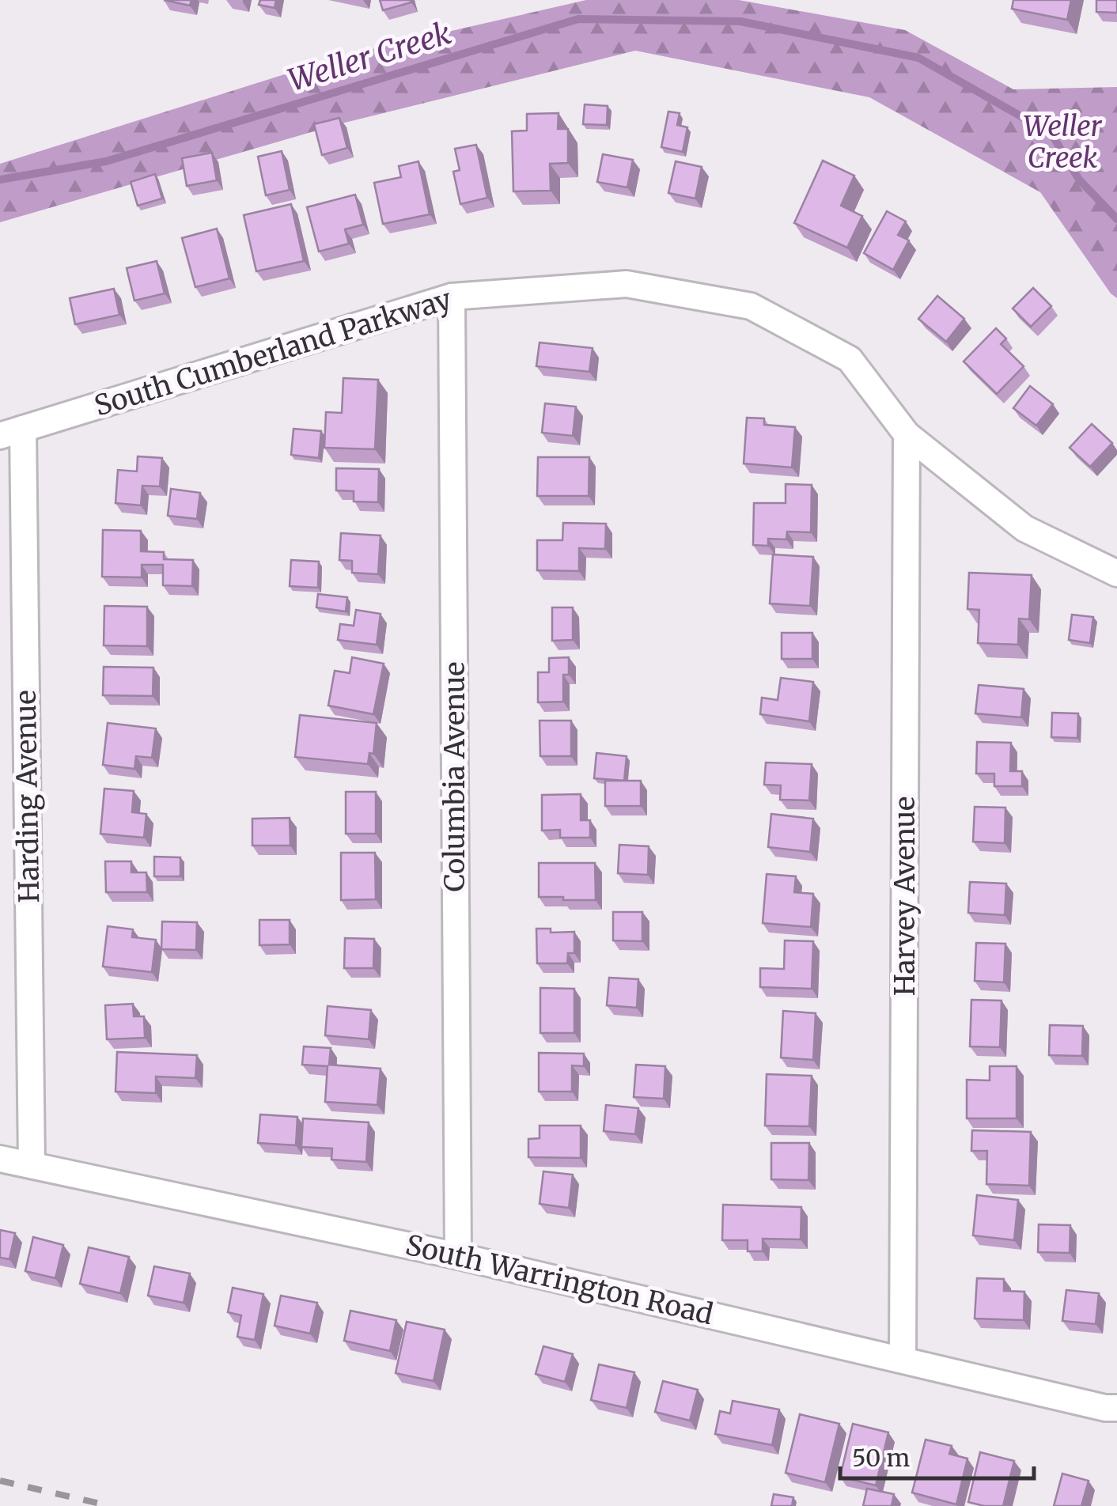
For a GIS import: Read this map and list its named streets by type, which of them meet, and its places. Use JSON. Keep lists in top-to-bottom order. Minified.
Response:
{"streets":{"street":["South Cumberland Parkway","Columbia Avenue","Harding Avenue","Harvey Avenue","South Warrington Road"]},"crossings":[["South Cumberland Parkway","Columbia Avenue"],["South Cumberland Parkway","Harding Avenue"],["South Cumberland Parkway","Harvey Avenue"],["Columbia Avenue","South Warrington Road"],["Harding Avenue","South Warrington Road"],["Harvey Avenue","South Warrington Road"]],"water":["Weller Creek"],"parks":["Weller Creek"],"scale_bar":"50 m"}
